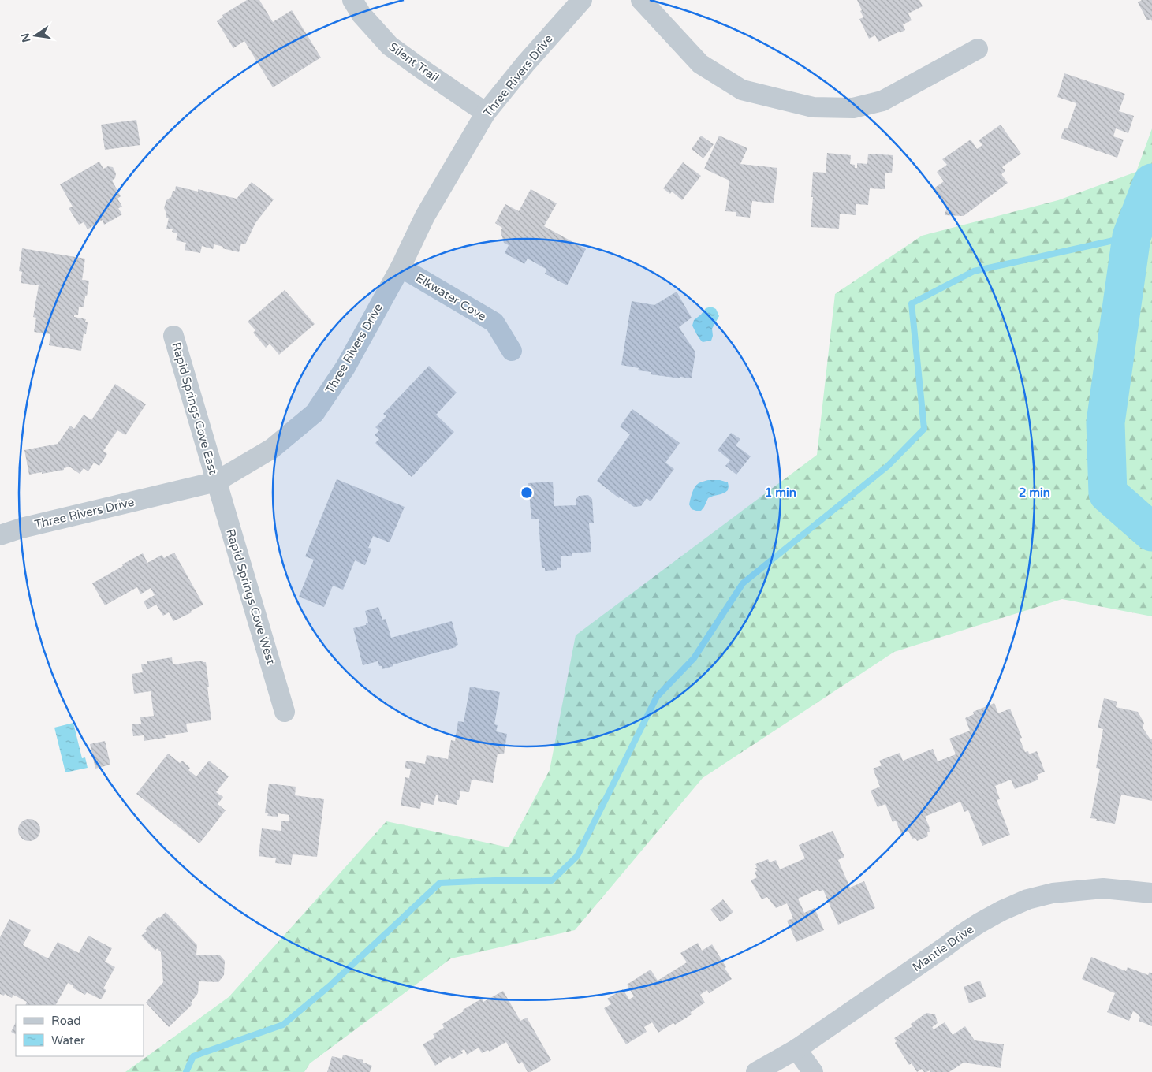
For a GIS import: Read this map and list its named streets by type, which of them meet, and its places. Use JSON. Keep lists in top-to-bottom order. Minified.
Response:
{"streets":{"street":["Silent Trail","Three Rivers Drive","Elkwater Cove","Rapid Springs Cove East","Rapid Springs Cove West","Mantle Drive"]},"crossings":[["Silent Trail","Three Rivers Drive"],["Three Rivers Drive","Elkwater Cove"],["Three Rivers Drive","Rapid Springs Cove East"],["Three Rivers Drive","Rapid Springs Cove West"],["Rapid Springs Cove East","Rapid Springs Cove West"]],"legend":["Road","Water"],"north":"left","rings":["1 min","2 min"]}
